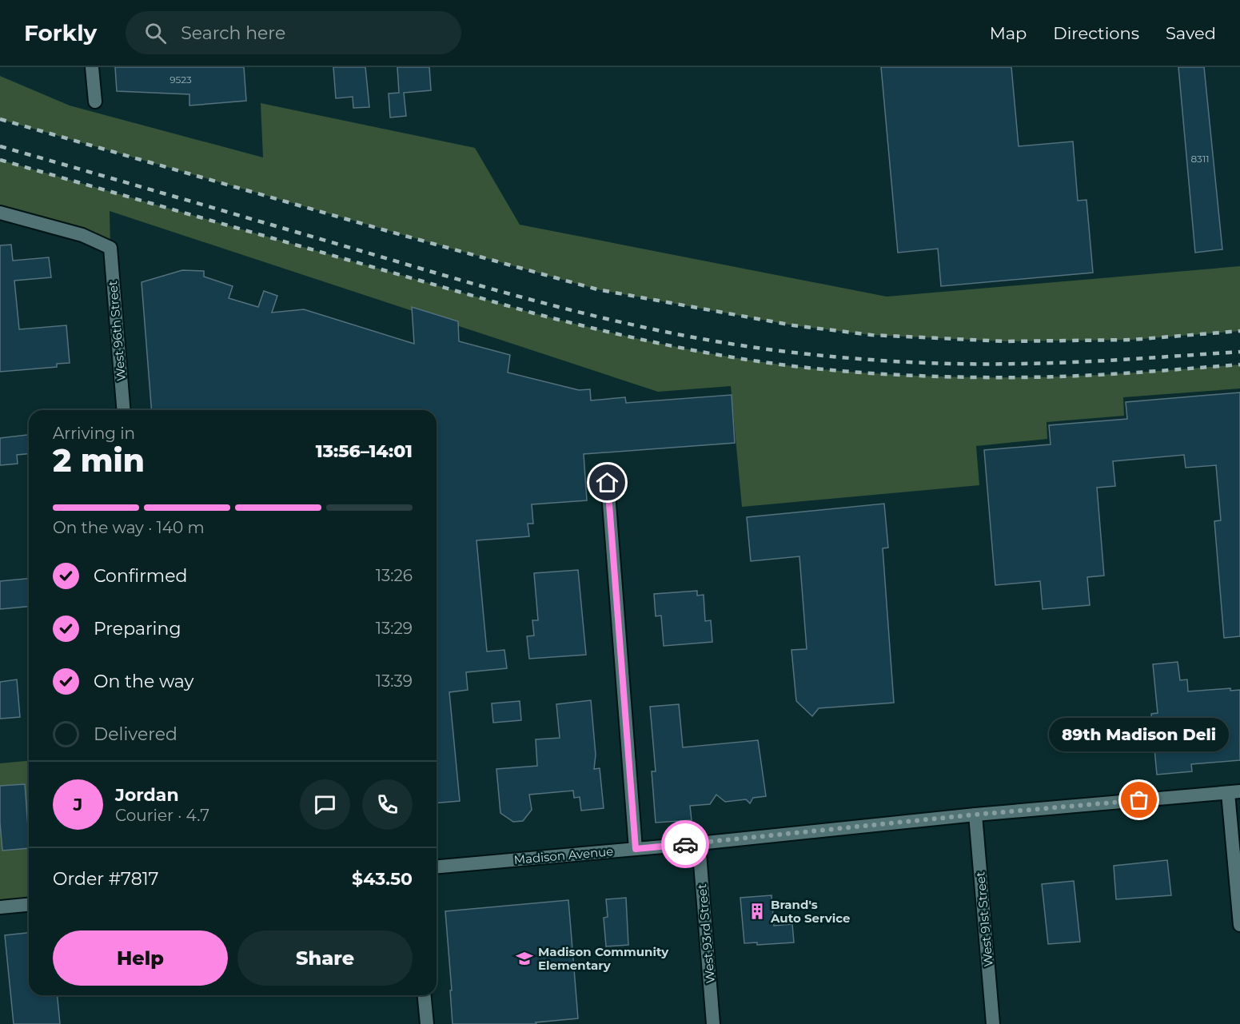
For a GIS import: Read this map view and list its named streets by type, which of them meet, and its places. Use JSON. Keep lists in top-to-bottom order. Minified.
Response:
{"streets":{"street":["West 96th Street","Madison Avenue","West 91st Street","West 93rd Street"]},"crossings":[["Madison Avenue","West 91st Street"],["Madison Avenue","West 93rd Street"]],"places":{"other":["89th Madison Deli"],"building":["Brand's Auto Service"],"school or university":["Madison Community Elementary"]},"house_numbers":["9523","8311"],"page":{"header":"Forkly","search":"Search here","nav":["Map","Directions","Saved"],"heading":["2 min","Arriving in","13:56–14:01"],"panel":["Jordan","Courier · 4.7","Order #7817","$43.50"],"bar":"On the way · 140 m","list":[["Confirmed","13:26"],["Preparing","13:29"],["On the way","13:39"],"Delivered"],"bubble":"89th Madison Deli","round":"J","buttons":["Help","Share"]}}
